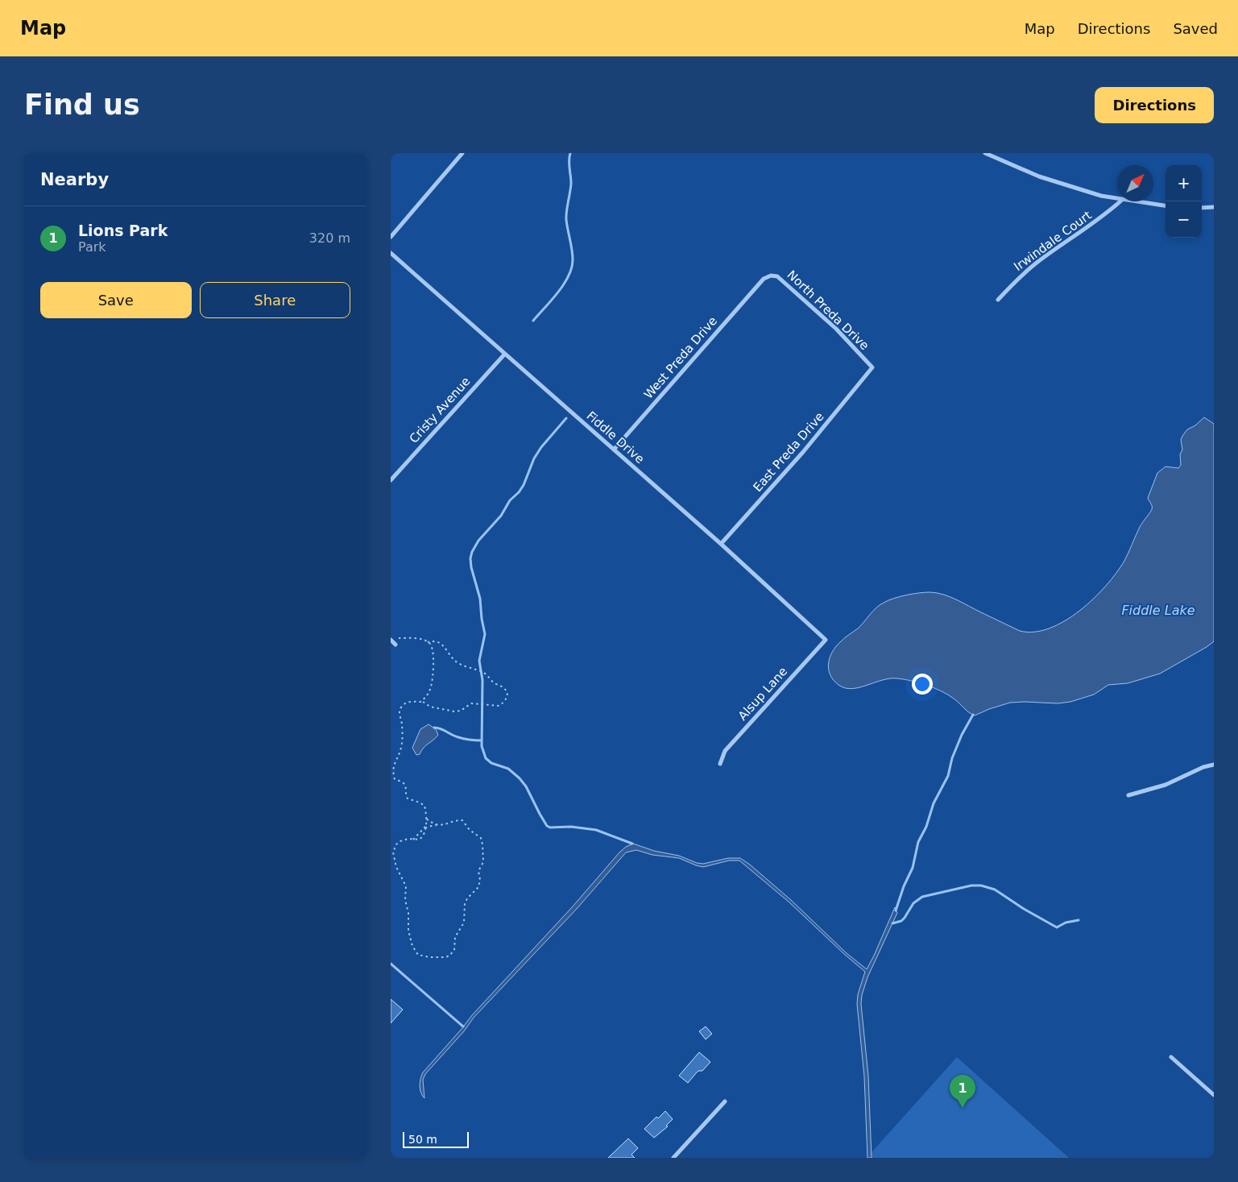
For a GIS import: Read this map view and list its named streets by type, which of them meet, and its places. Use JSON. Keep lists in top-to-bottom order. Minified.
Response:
{"streets":{"street":["Irwindale Court","North Preda Drive","West Preda Drive","Cristy Avenue","Fiddle Drive","East Preda Drive","Alsup Lane"]},"crossings":[["North Preda Drive","West Preda Drive"],["North Preda Drive","East Preda Drive"],["West Preda Drive","Fiddle Drive"],["Cristy Avenue","Fiddle Drive"],["Fiddle Drive","East Preda Drive"],["Fiddle Drive","Alsup Lane"]],"water":["Fiddle Lake"],"scale_bar":"50 m","north":"top right","page":{"header":"Map","nav":["Map","Directions","Saved"],"buttons":["Directions",["Save","Share"]],"title":"Find us","heading":"Nearby","map_buttons":["+","−"],"list":[{"mark":"1","name":"Lions Park","note":"Park","value":"320 m"}],"pins":"1","scale":"50 m"}}
